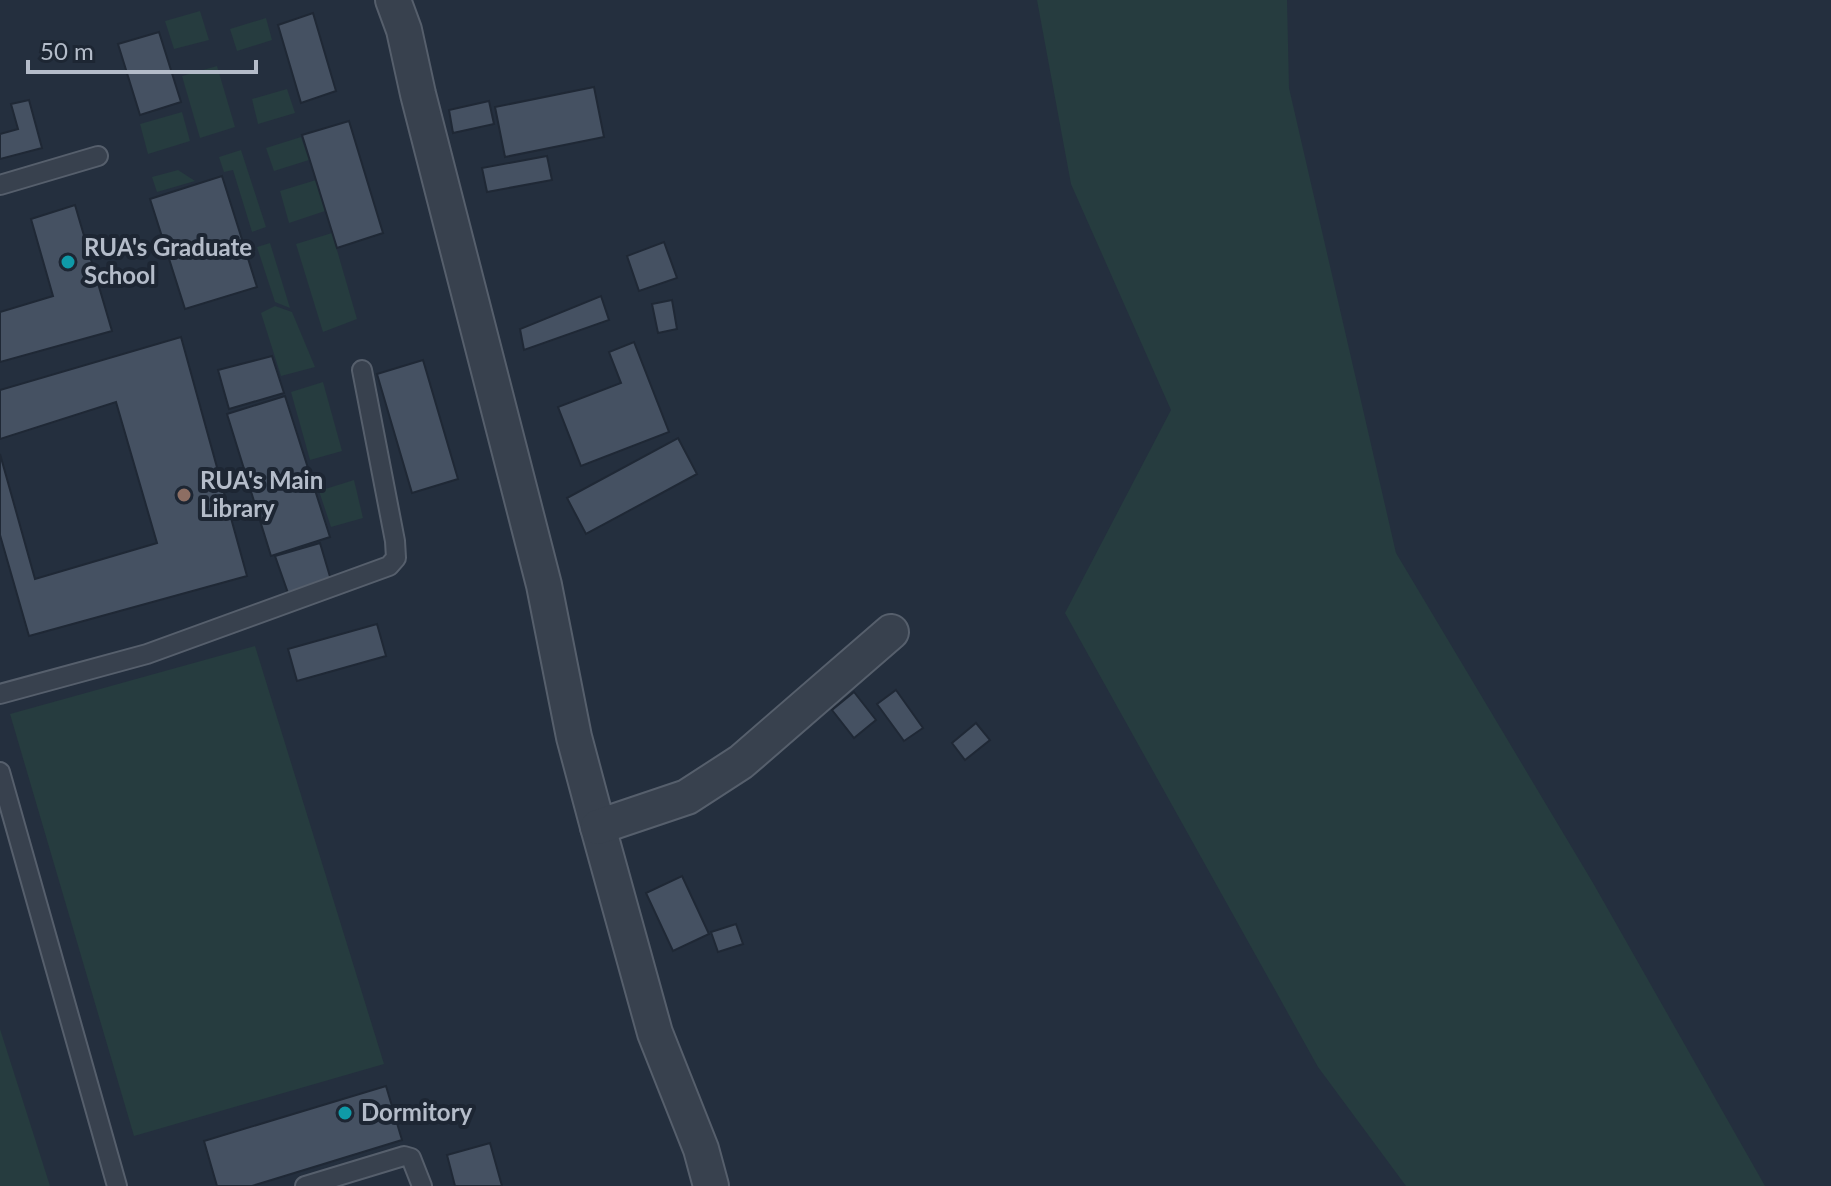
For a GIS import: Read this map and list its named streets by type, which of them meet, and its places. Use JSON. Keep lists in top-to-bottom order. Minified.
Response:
{"places":["RUA's Graduate School","RUA's Main Library","Dormitory"],"scale_bar":"50 m"}
